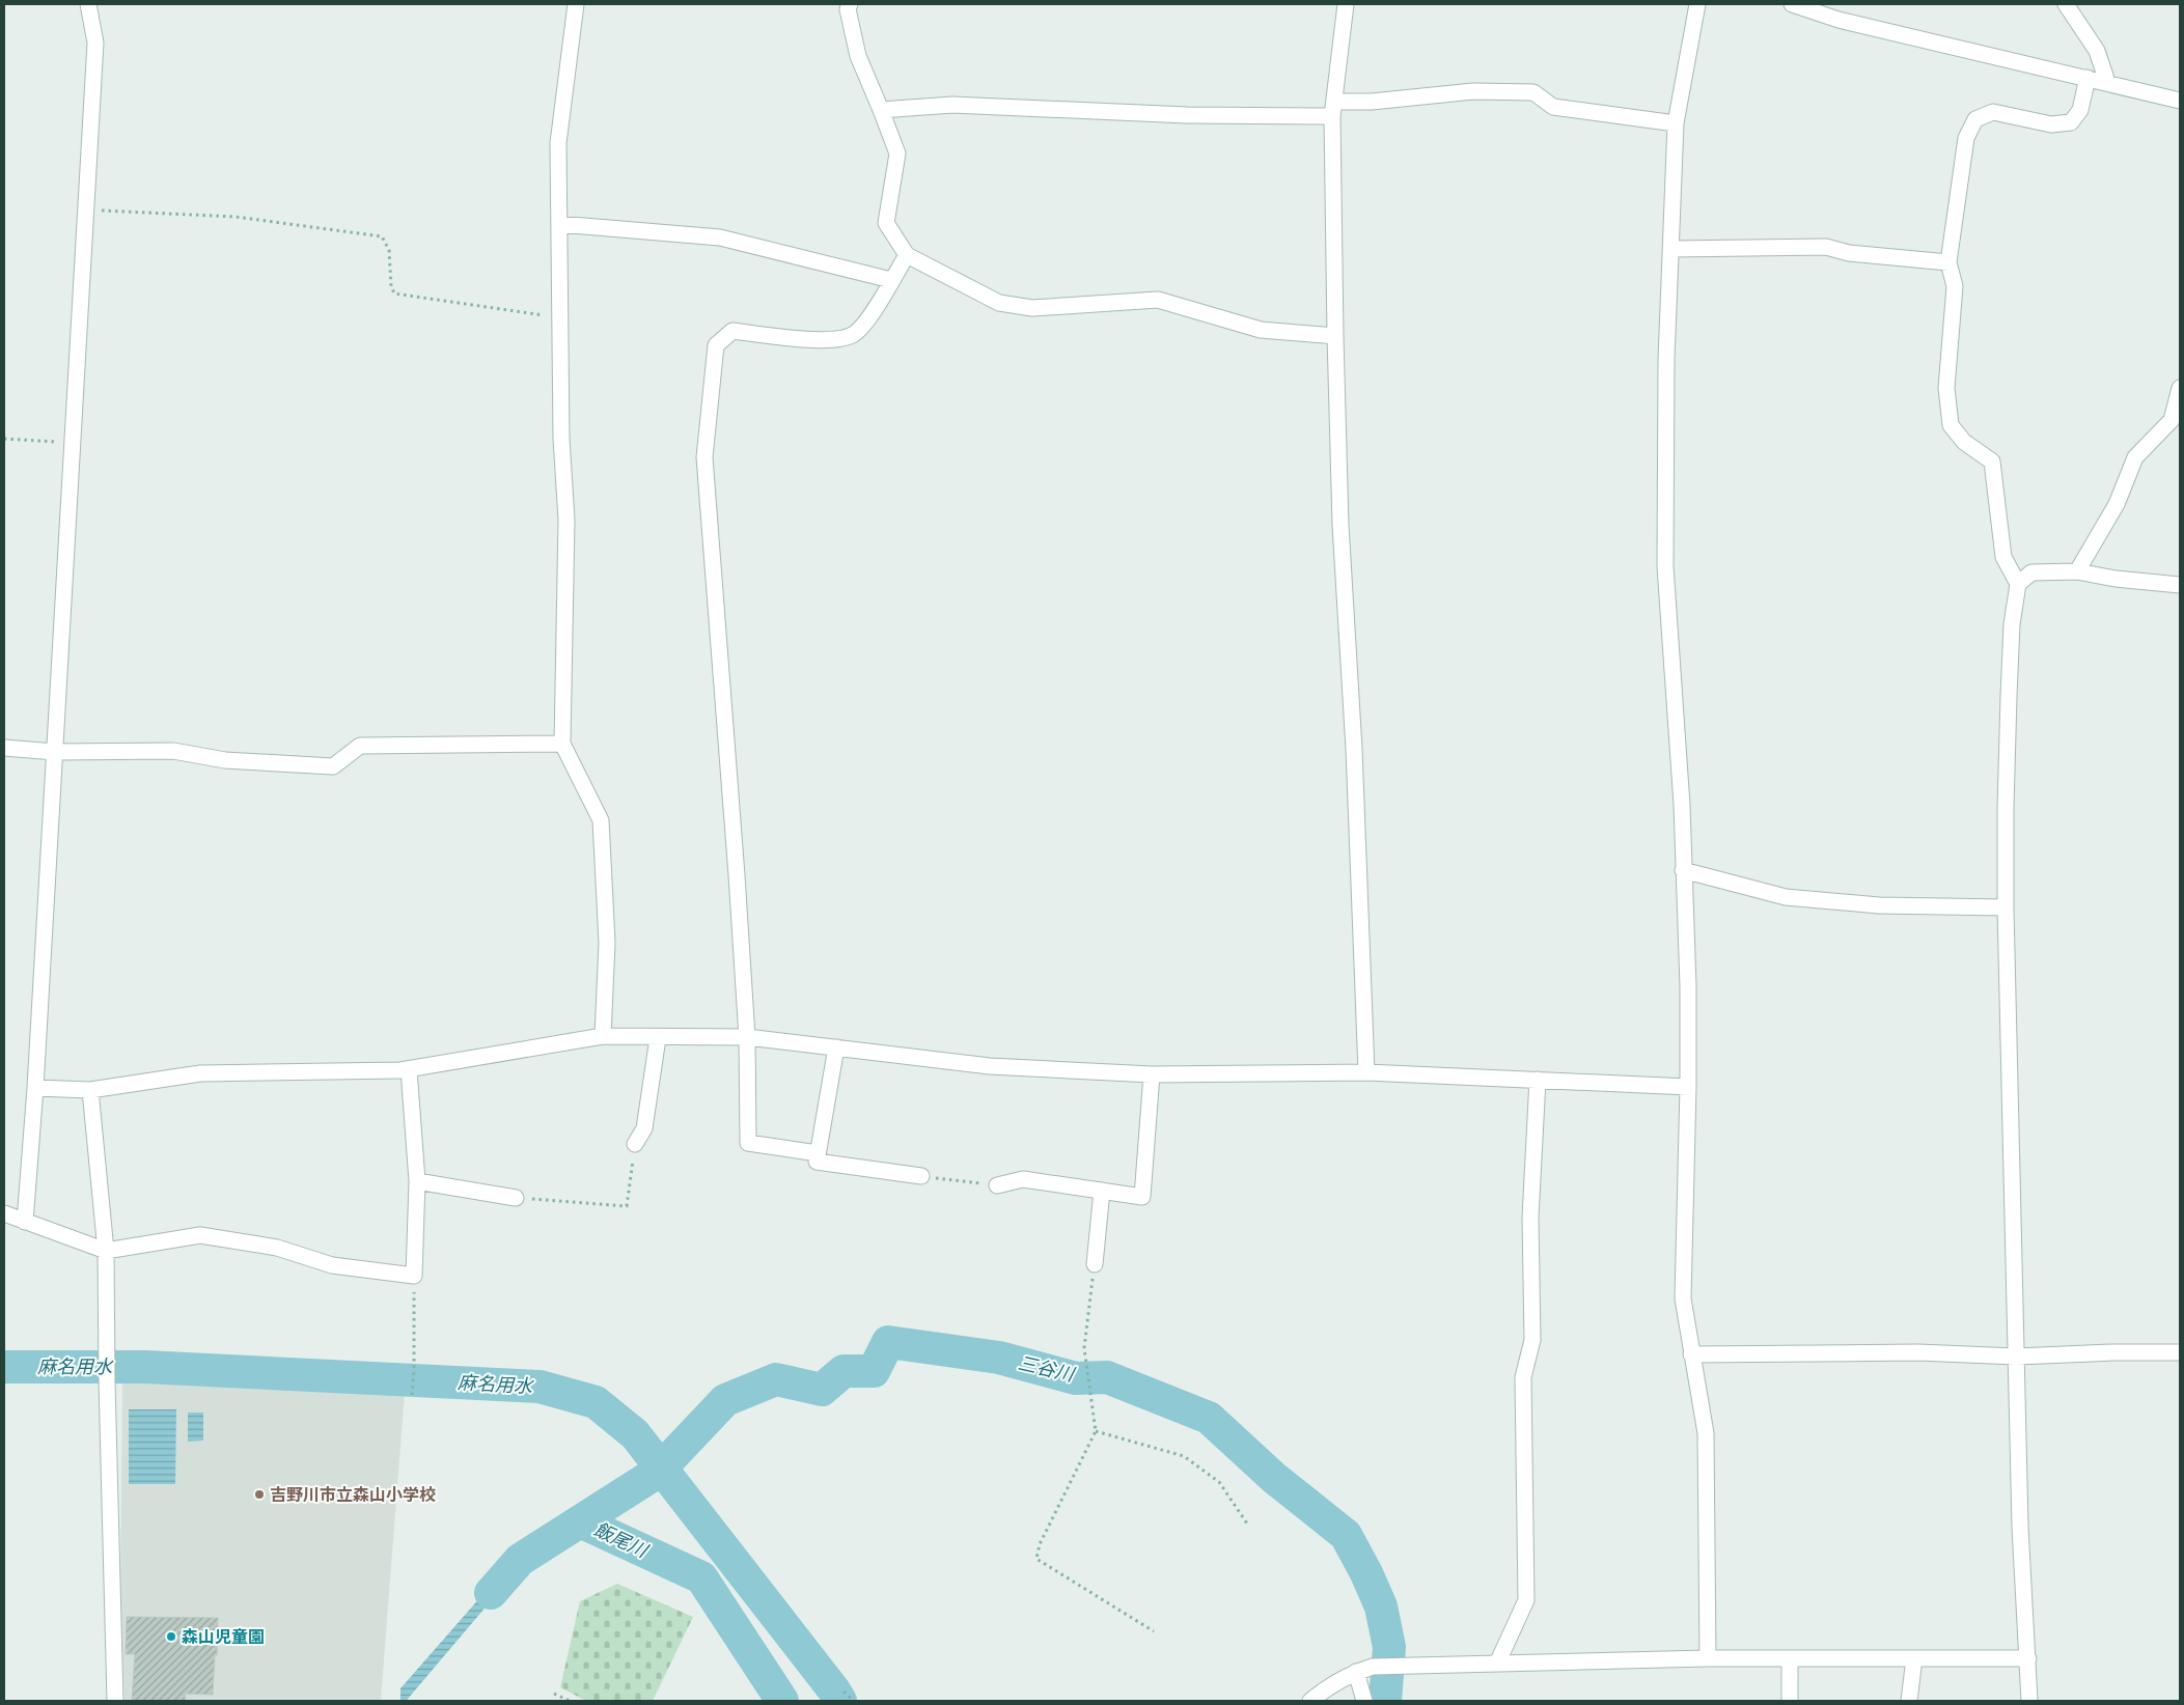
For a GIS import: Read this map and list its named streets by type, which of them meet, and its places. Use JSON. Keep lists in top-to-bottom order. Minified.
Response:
{"water":["麻名用水","三谷川","飯尾川"],"places":["吉野川市立森山小学校","森山児童園"]}
